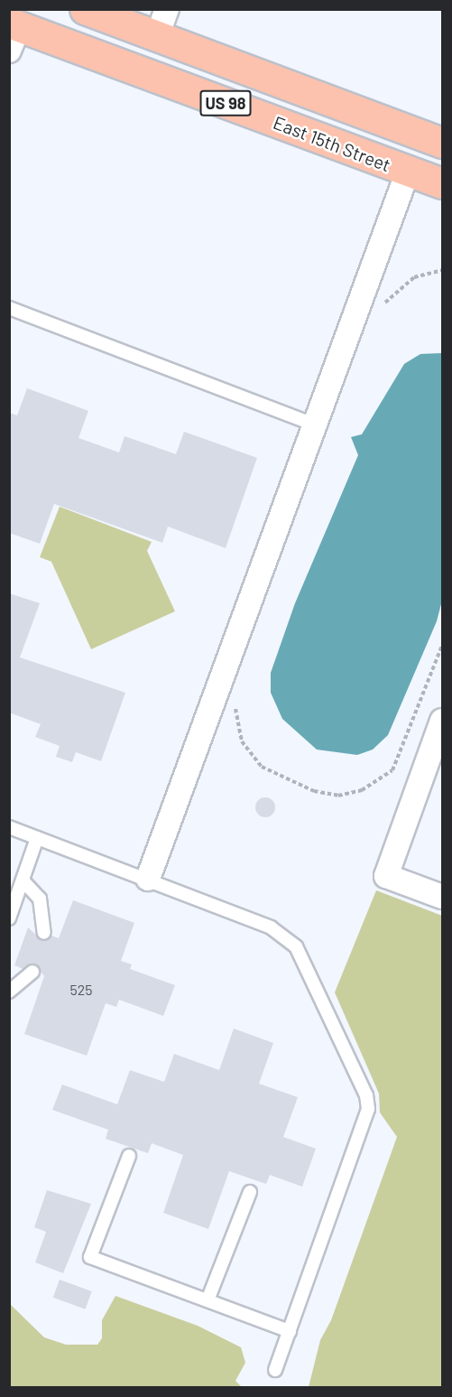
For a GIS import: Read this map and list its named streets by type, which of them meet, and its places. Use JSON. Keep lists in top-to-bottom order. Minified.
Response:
{"streets":{"main road":["US 98","East 15th Street"]},"house_numbers":["525"]}
